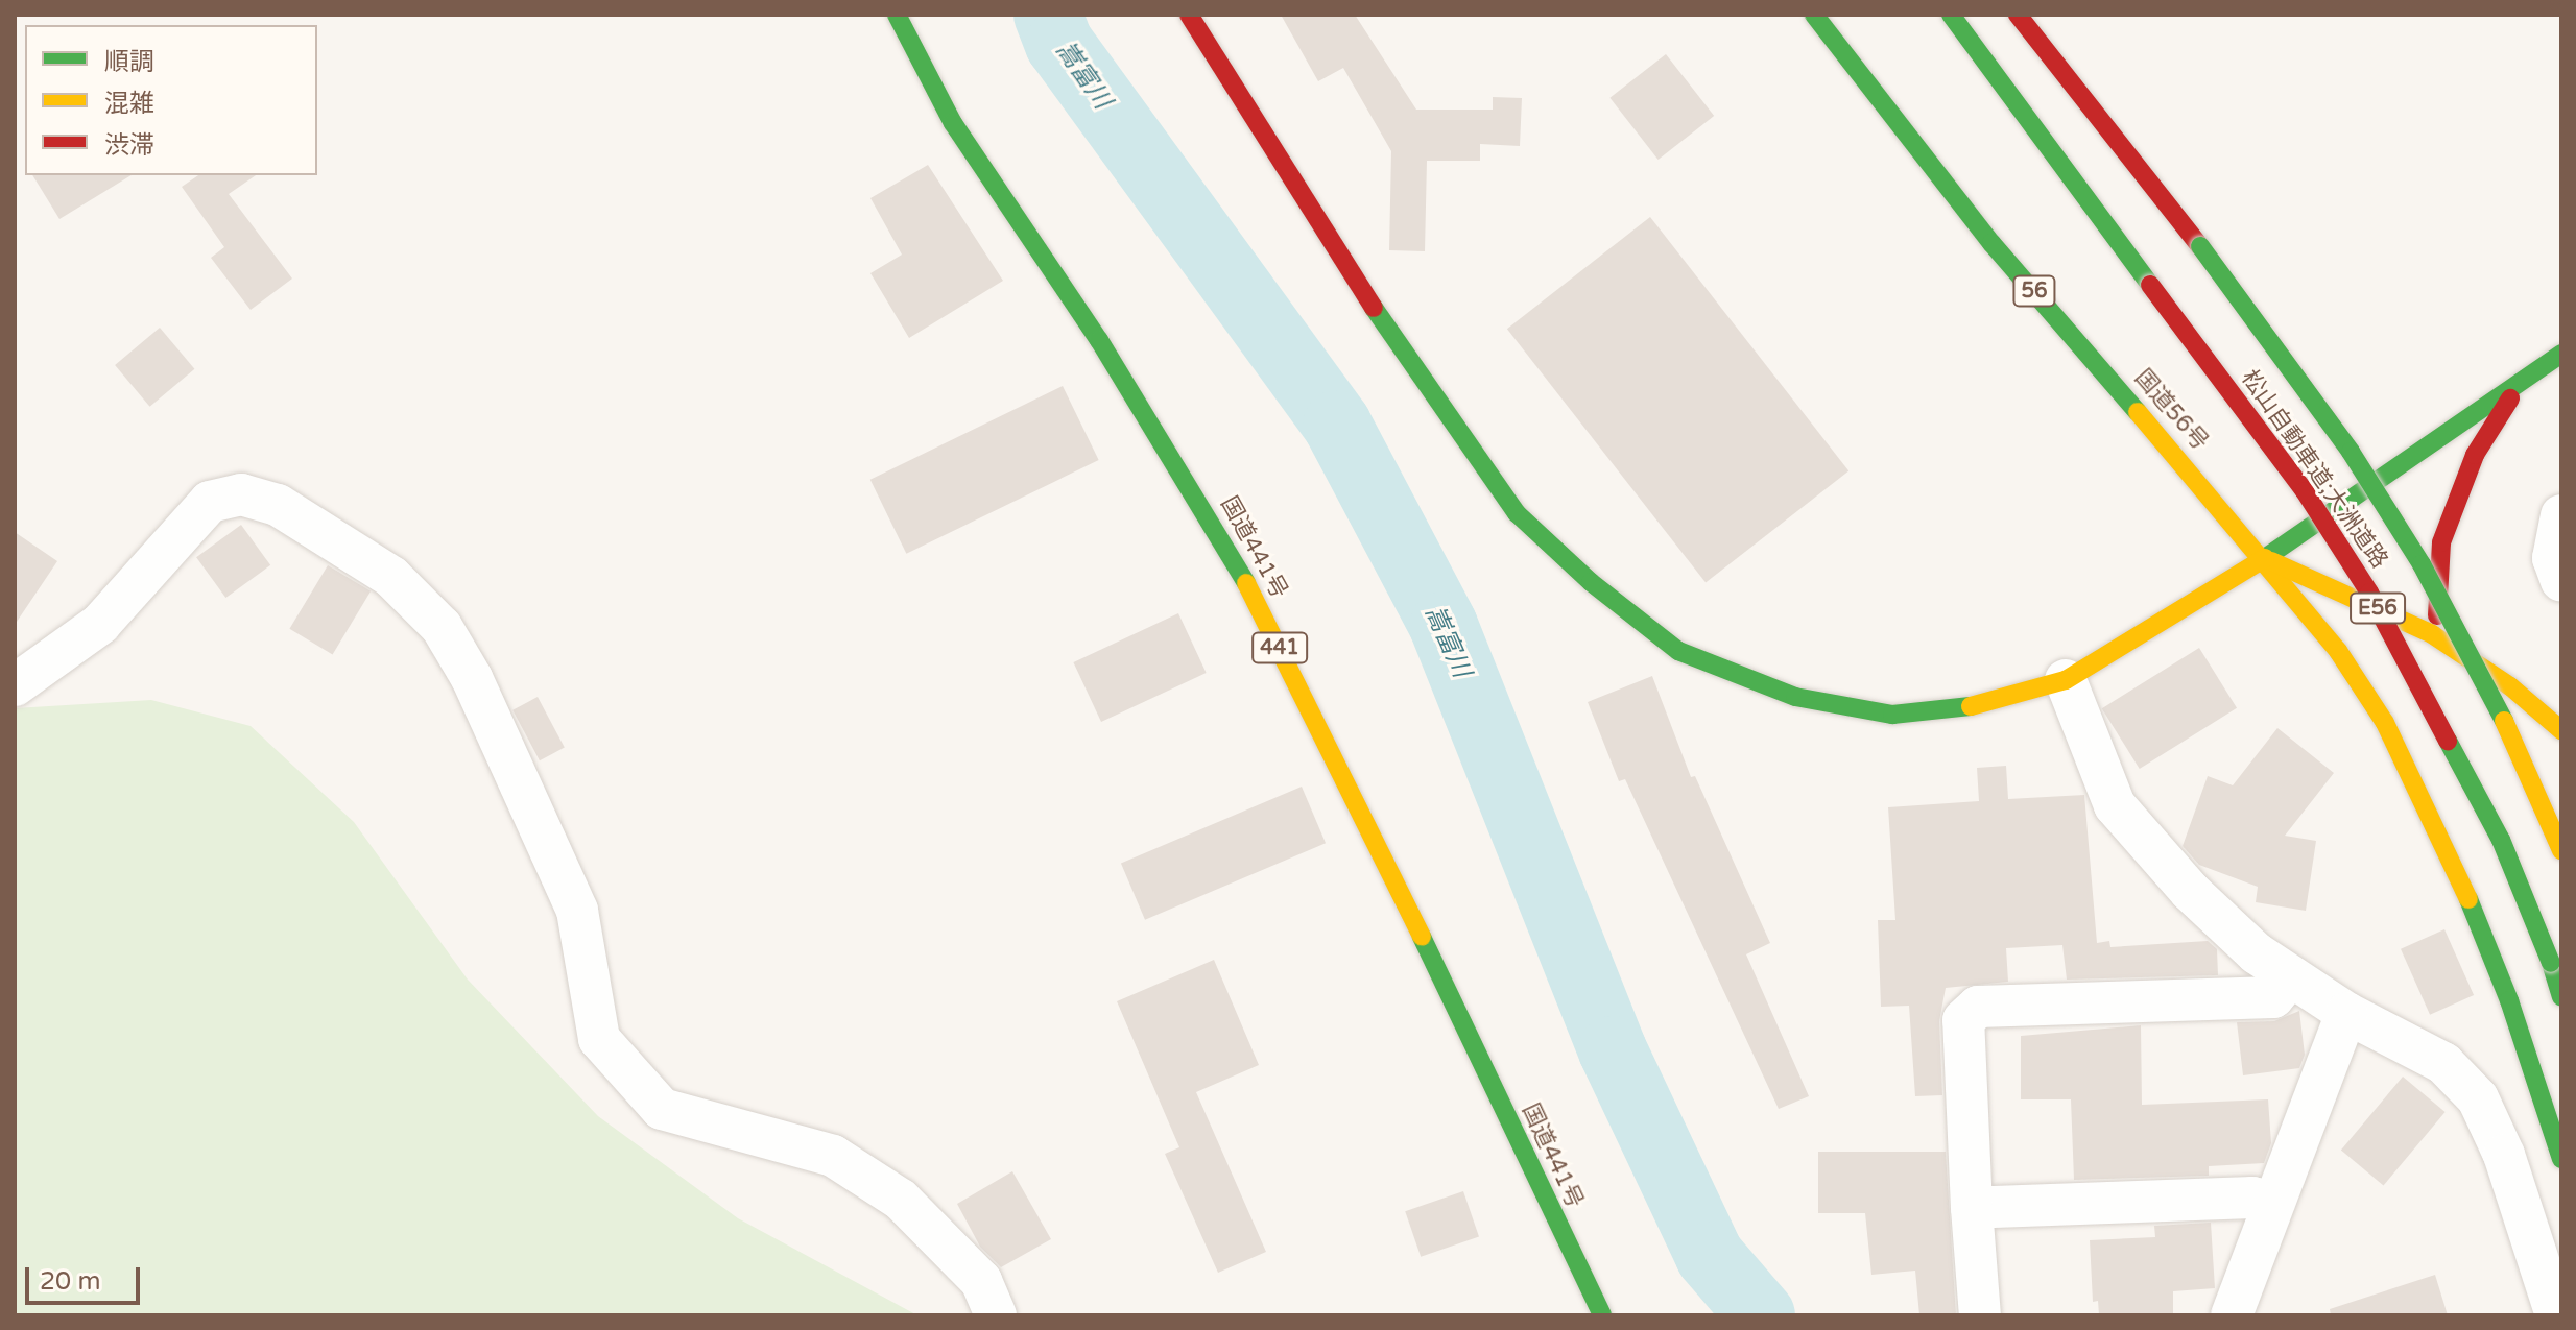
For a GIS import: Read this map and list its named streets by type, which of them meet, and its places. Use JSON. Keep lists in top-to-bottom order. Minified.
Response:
{"streets":{"main road":["56","国道56号","松山自動車道;大洲道路","国道441号","E56","441"]},"water":["嵩富川"],"legend":["順調","混雑","渋滞"],"scale_bar":"20 m"}
